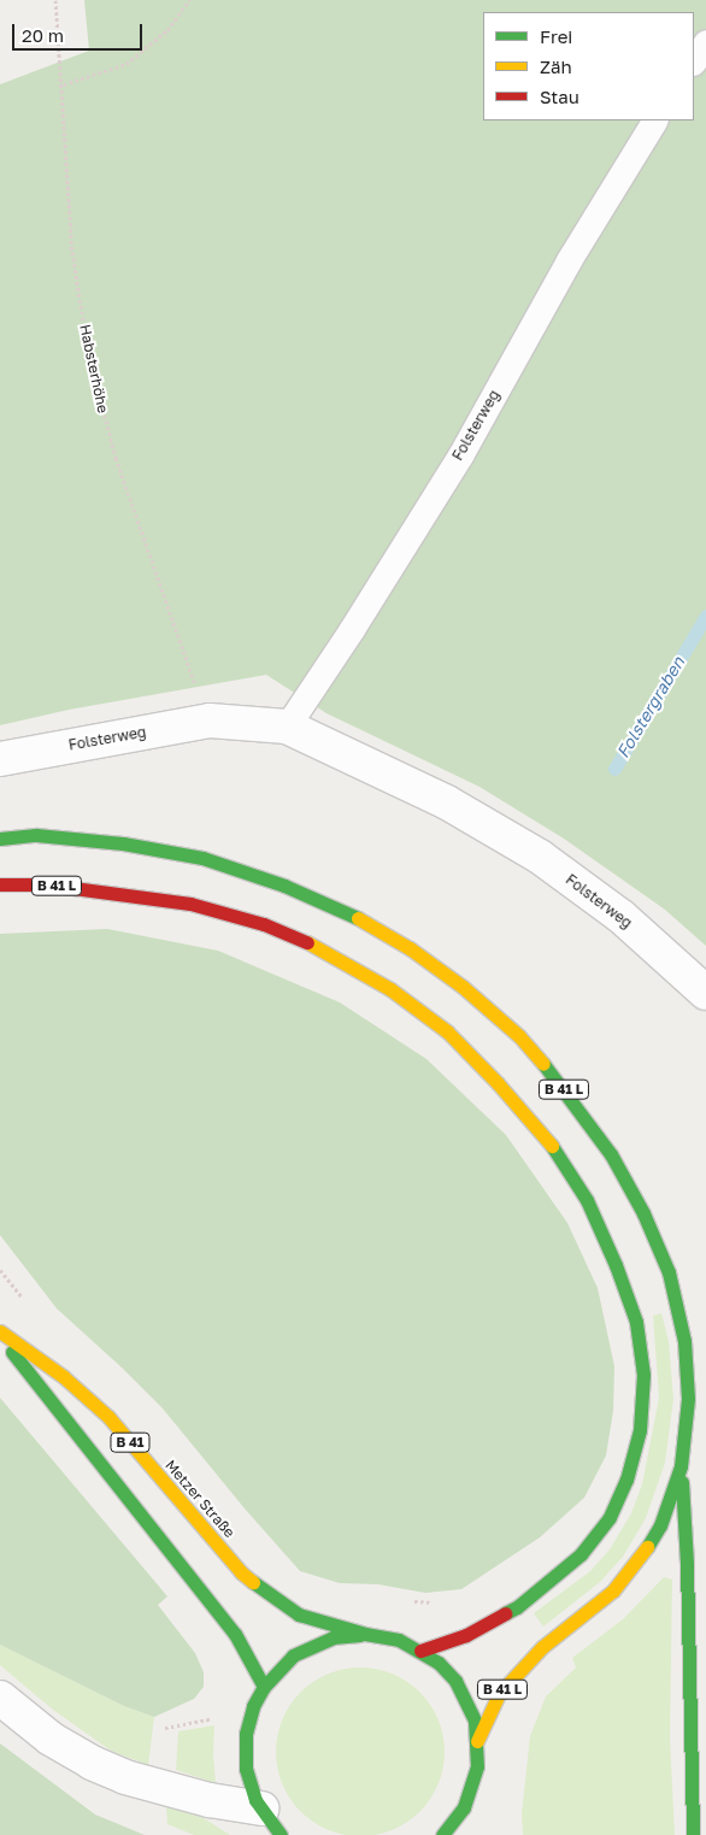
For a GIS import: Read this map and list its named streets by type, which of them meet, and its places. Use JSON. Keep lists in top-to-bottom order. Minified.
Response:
{"streets":{"main road":["B 41 L","B 41","Metzer Straße"],"street":["Folsterweg"],"path":["Habsterhöhe"]},"crossings":[["Habsterhöhe","Folsterweg"],["B 41 L","Metzer Straße"],["B 41","Metzer Straße"]],"water":["Folstergraben"],"legend":["Frei","Zäh","Stau"],"scale_bar":"20 m"}
